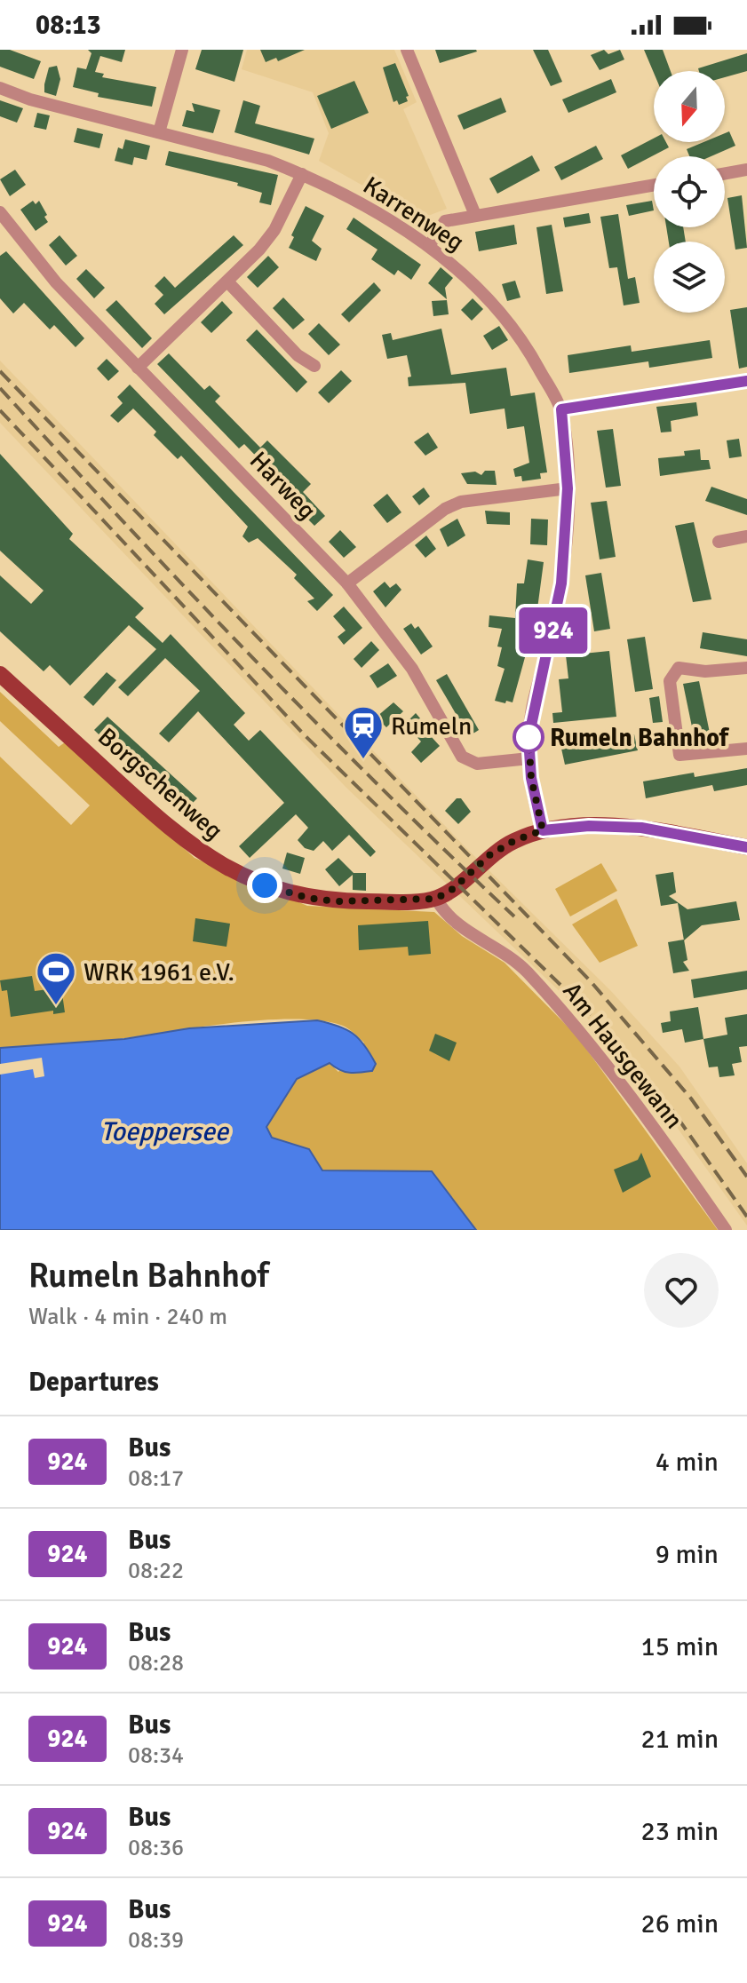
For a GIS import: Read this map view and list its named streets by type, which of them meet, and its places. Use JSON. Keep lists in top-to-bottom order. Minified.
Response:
{"streets":{"main road":["Borgschenweg"],"street":["Karrenweg","Harweg","Am Hausgewann"]},"crossings":[["Borgschenweg","Am Hausgewann"]],"water":["Toeppersee"],"places":{"other":["Rumeln Bahnhof"],"station":["Rumeln"],"sports":["WRK 1961 e.V."]},"lines":["bus line 924"],"north":"bottom","page":{"status":"08:13","on_map":"924","heading":[["Rumeln Bahnhof","Walk · 4 min · 240 m"],"Departures"],"list":[{"mark":"924","name":"Bus","note":"08:17","value":"4 min"},{"mark":"924","name":"Bus","note":"08:22","value":"9 min"},{"mark":"924","name":"Bus","note":"08:28","value":"15 min"},{"mark":"924","name":"Bus","note":"08:34","value":"21 min"},{"mark":"924","name":"Bus","note":"08:36","value":"23 min"},{"mark":"924","name":"Bus","note":"08:39","value":"26 min"}]}}
